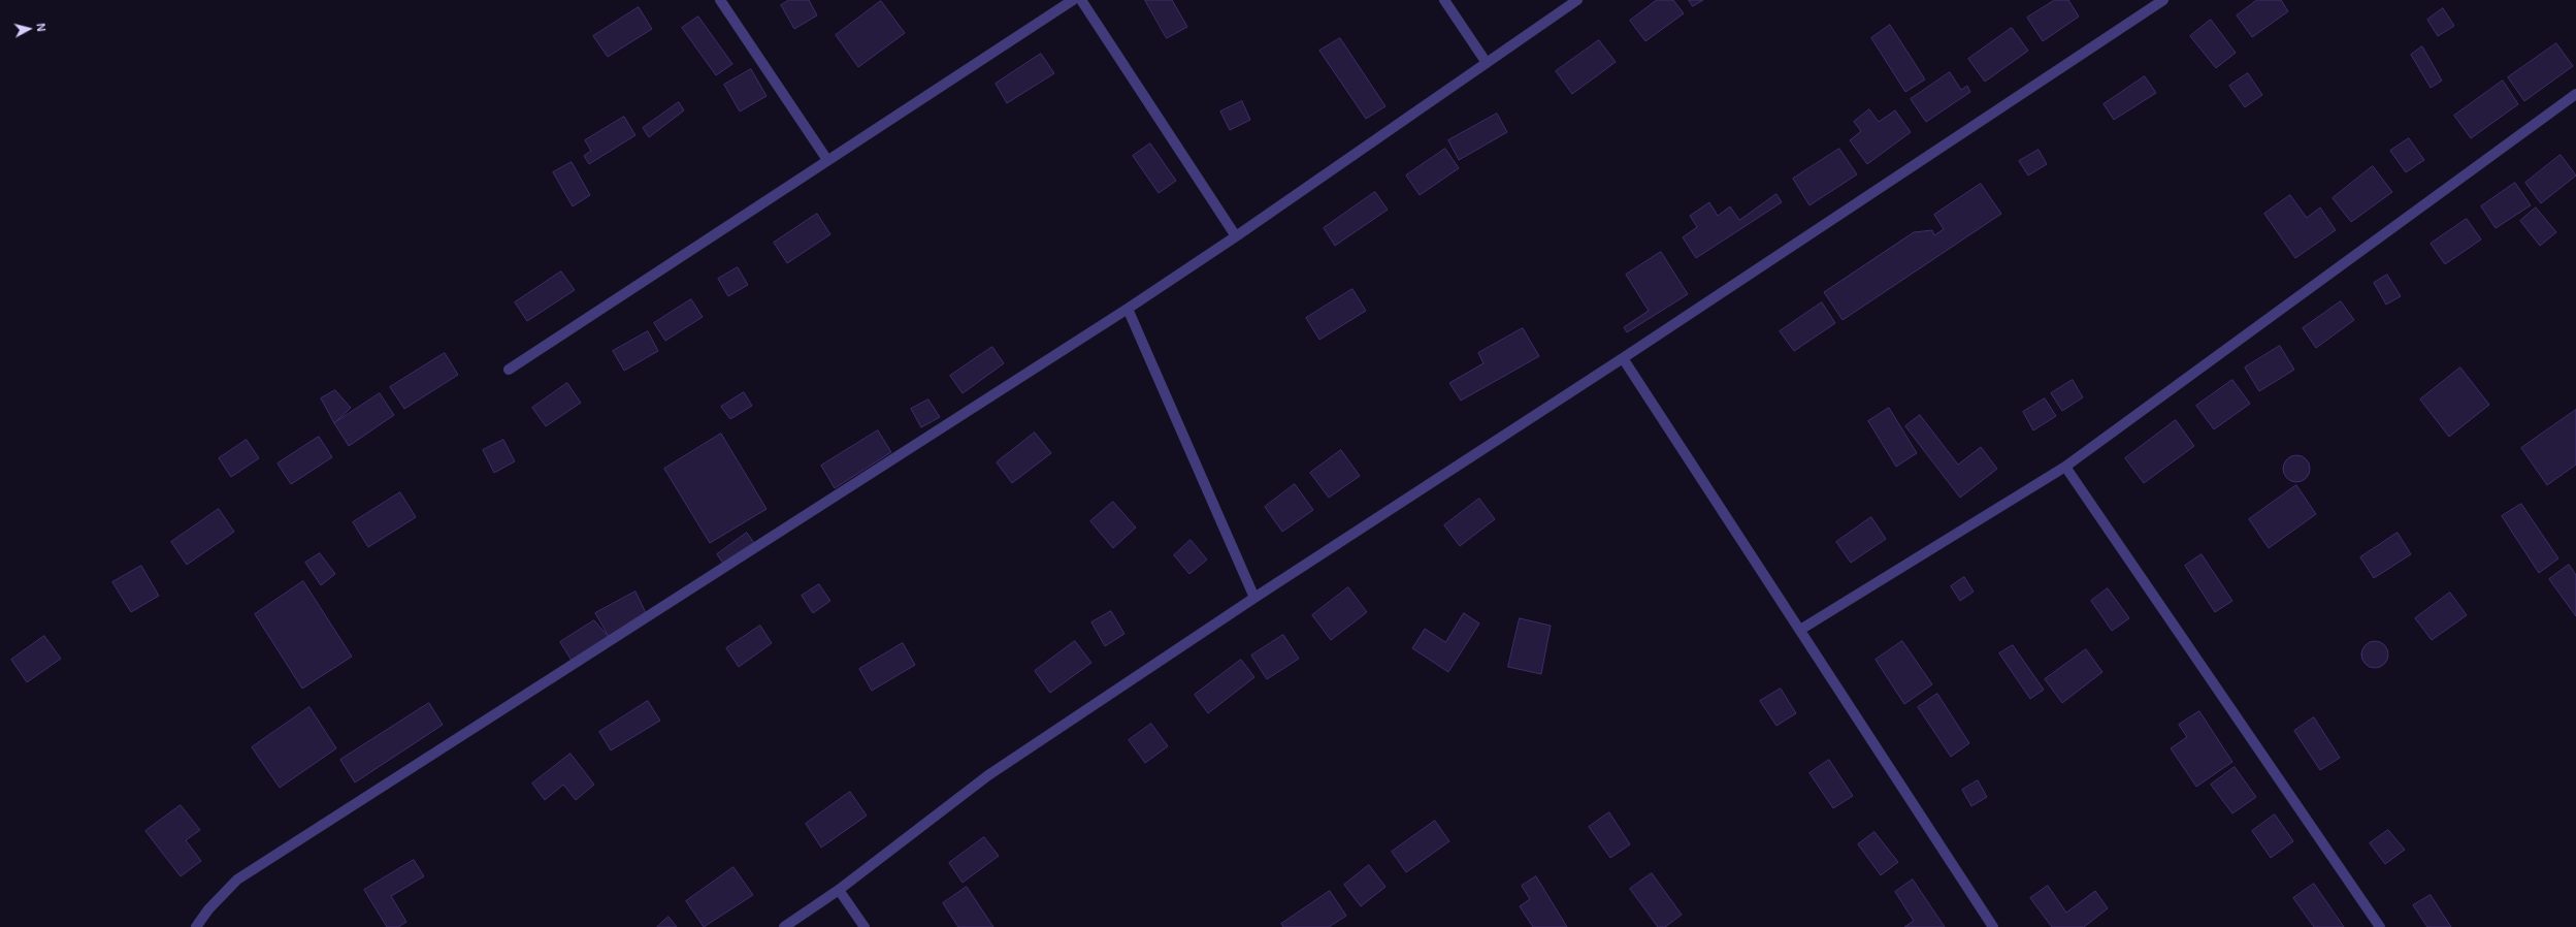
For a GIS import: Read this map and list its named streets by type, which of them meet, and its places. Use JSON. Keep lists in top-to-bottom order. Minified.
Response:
{"north":"right"}
